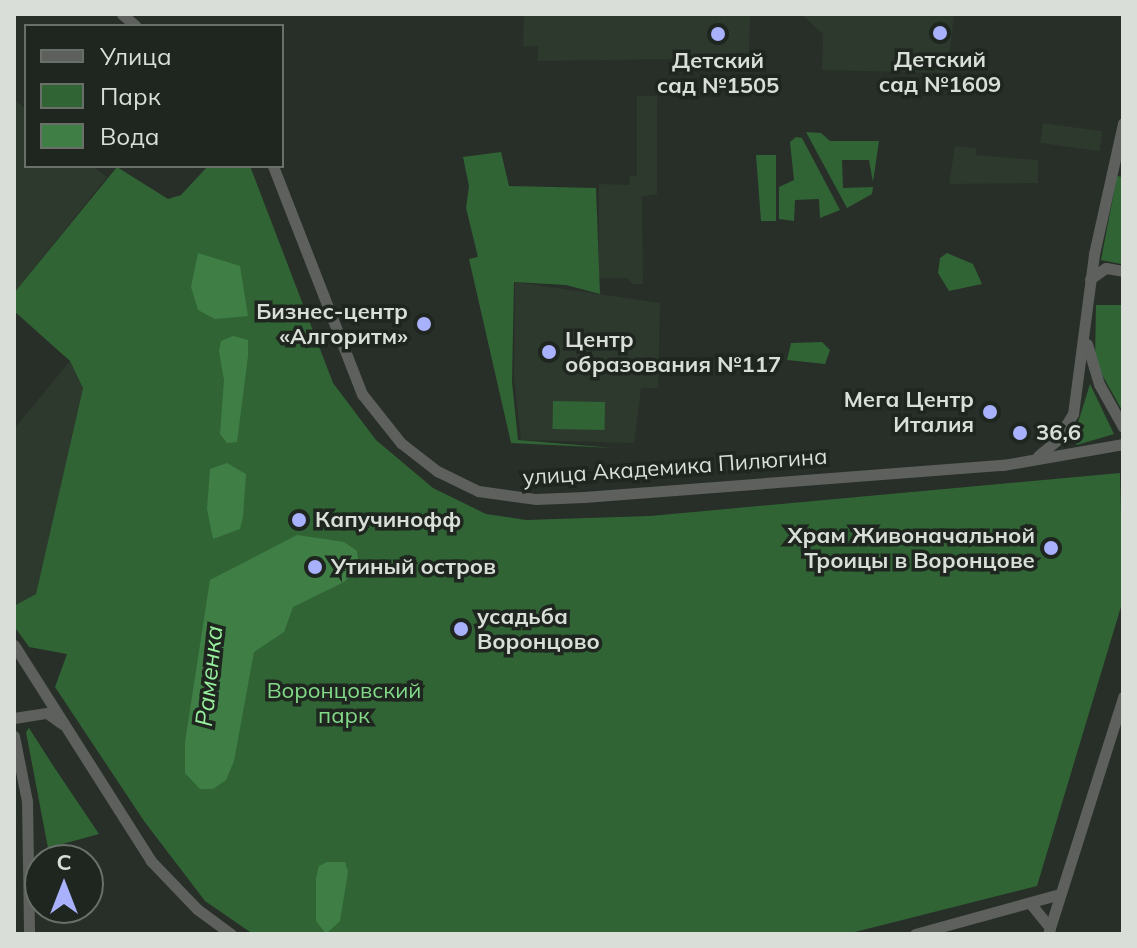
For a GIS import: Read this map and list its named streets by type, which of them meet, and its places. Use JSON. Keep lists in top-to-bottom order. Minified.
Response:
{"streets":{"street":["улица Академика Пилюгина"]},"water":["Раменка"],"parks":["Воронцовский парк"],"places":["Детский сад №1609","Детский сад №1505","Бизнес-центр «Алгоритм»","Центр образования №117","Мега Центр Италия","36,6","Капучинофф","Храм Живоначальной Троицы в Воронцове","Утиный остров","усадьба Воронцово"],"legend":["Улица","Парк","Вода"],"north":"top"}
